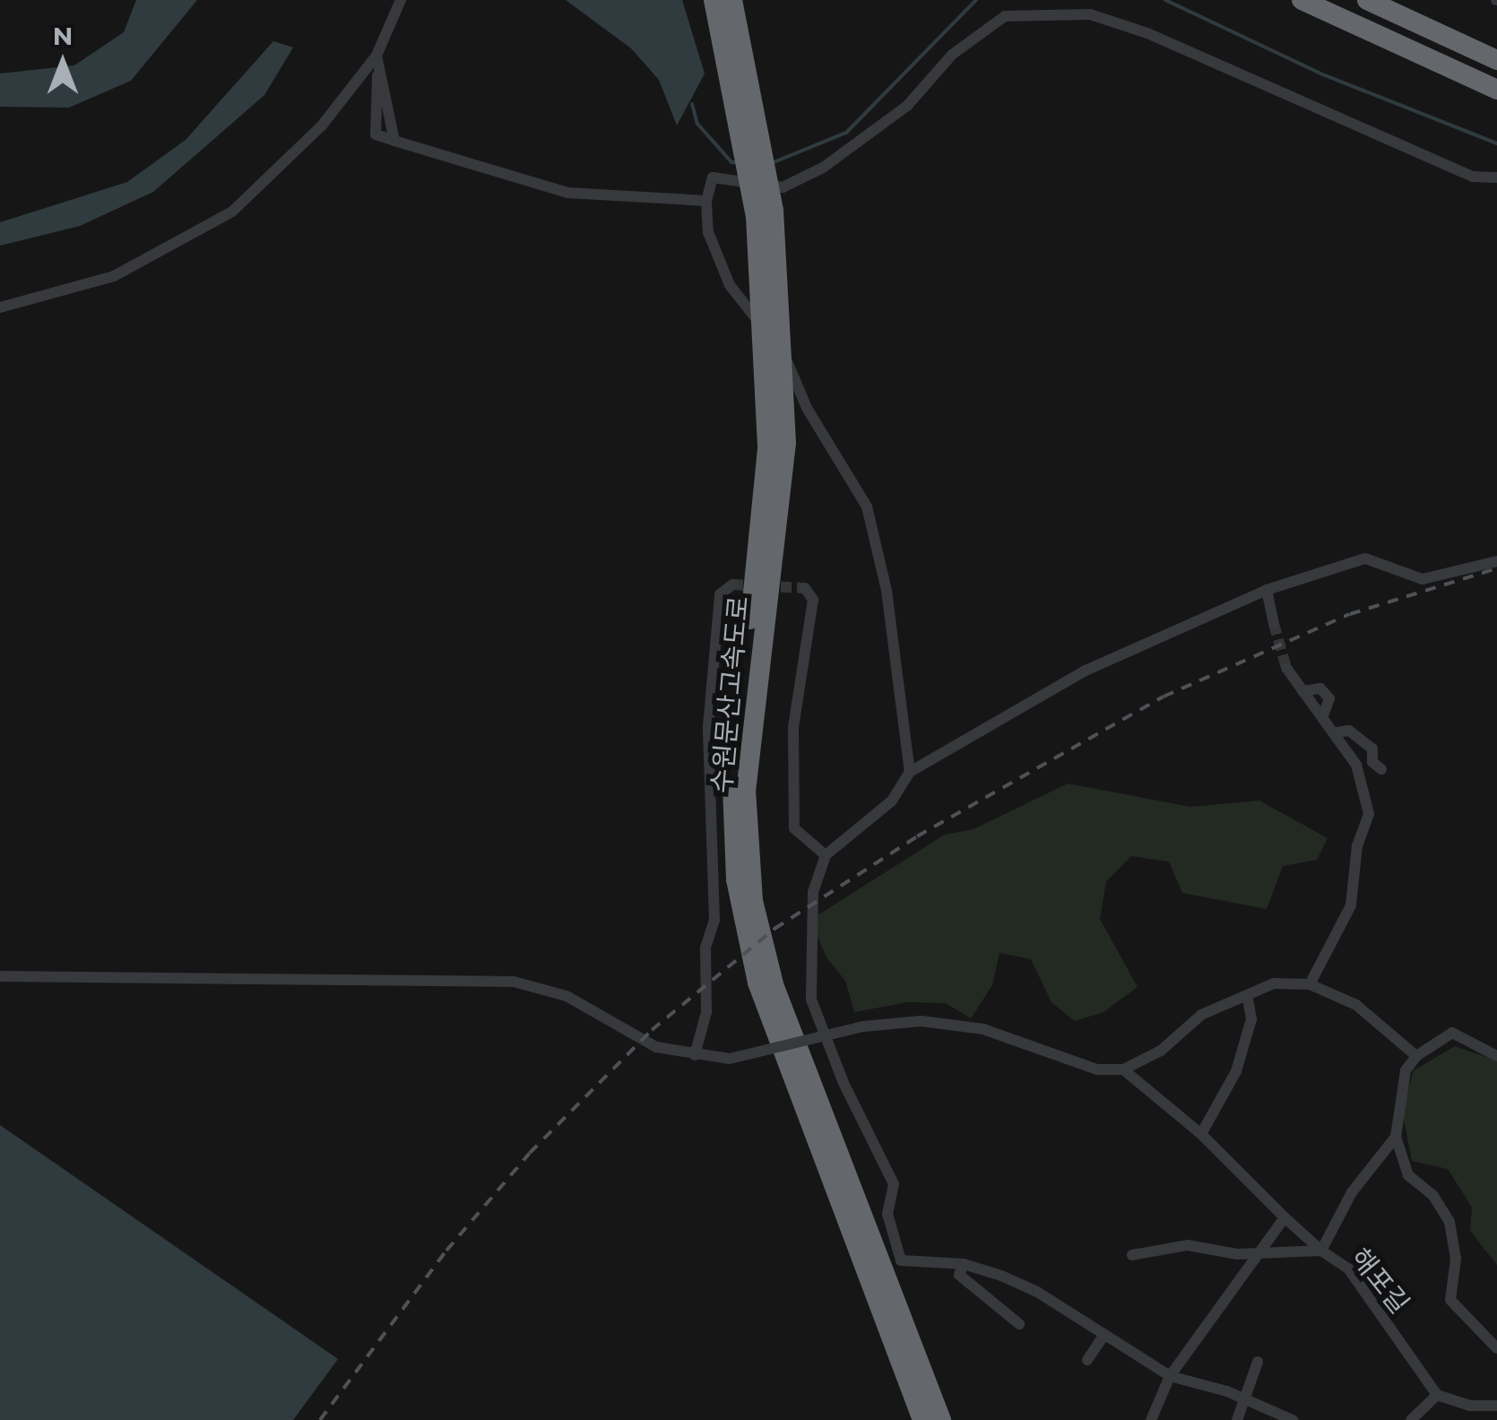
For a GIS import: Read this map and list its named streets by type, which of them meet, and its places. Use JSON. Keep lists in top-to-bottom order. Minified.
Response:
{"streets":{"highway":["수원문산고속도로"],"street":["해포길"]},"north":"top"}
